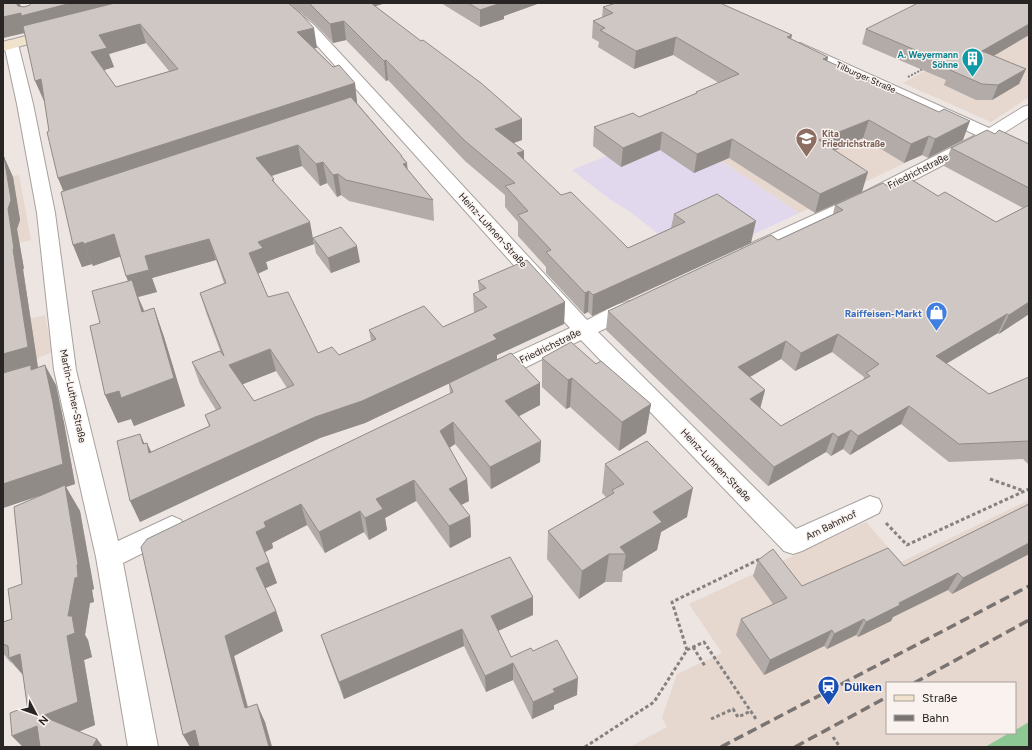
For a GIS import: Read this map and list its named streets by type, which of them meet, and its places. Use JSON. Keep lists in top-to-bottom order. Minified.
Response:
{"streets":{"street":["Tilburger Straße","Friedrichstraße","Heinz-Luhnen-Straße","Martin-Luther-Straße","Am Bahnhof"]},"crossings":[["Tilburger Straße","Friedrichstraße"],["Friedrichstraße","Heinz-Luhnen-Straße"],["Heinz-Luhnen-Straße","Am Bahnhof"]],"places":{"building":["A. Weyermann Söhne"],"school or university":["Kita Friedrichstraße"],"shop":["Raiffeisen-Markt"],"station":["Dülken"]},"legend":["Straße","Bahn"],"north":"bottom right"}
